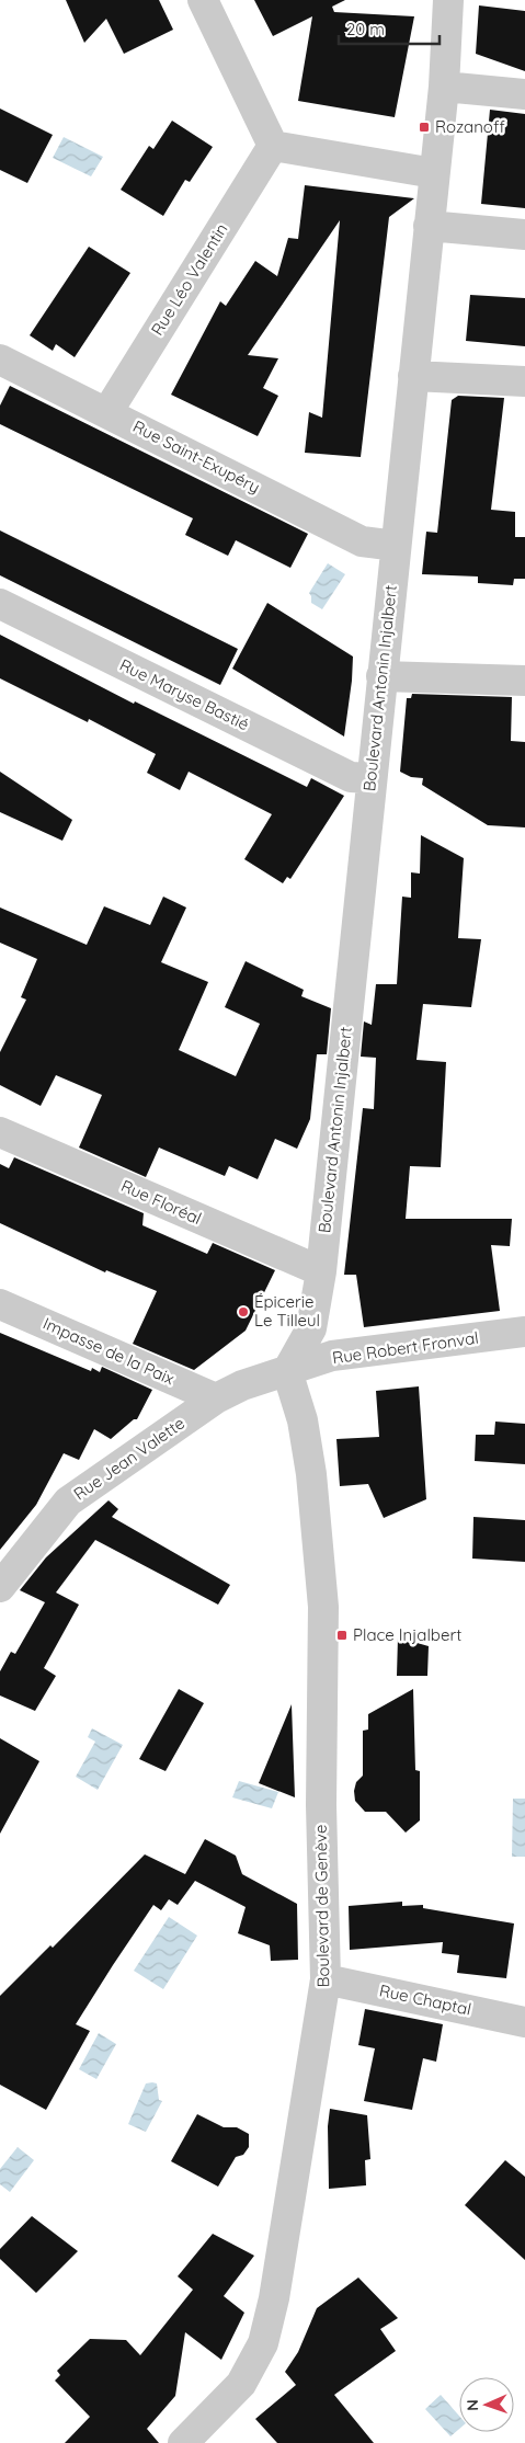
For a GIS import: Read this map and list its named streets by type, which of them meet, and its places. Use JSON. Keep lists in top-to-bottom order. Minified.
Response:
{"streets":{"street":["Rue Léo Valentin","Rue Saint-Exupéry","Boulevard Antonin Injalbert","Rue Maryse Bastié","Rue Floréal","Rue Robert Fronval","Impasse de la Paix","Rue Jean Valette","Boulevard de Genève","Rue Chaptal"]},"crossings":[["Rue Léo Valentin","Rue Saint-Exupéry"],["Rue Saint-Exupéry","Boulevard Antonin Injalbert"],["Boulevard Antonin Injalbert","Rue Maryse Bastié"],["Boulevard Antonin Injalbert","Rue Floréal"],["Boulevard Antonin Injalbert","Rue Robert Fronval"],["Boulevard Antonin Injalbert","Rue Jean Valette"],["Boulevard Antonin Injalbert","Boulevard de Genève"],["Rue Robert Fronval","Rue Jean Valette"],["Rue Robert Fronval","Boulevard de Genève"],["Impasse de la Paix","Rue Jean Valette"],["Rue Jean Valette","Boulevard de Genève"],["Boulevard de Genève","Rue Chaptal"]],"places":{"transit":["Rozanoff","Place Injalbert"],"other":["Épicerie Le Tilleul"]},"scale_bar":"20 m","north":"left"}
